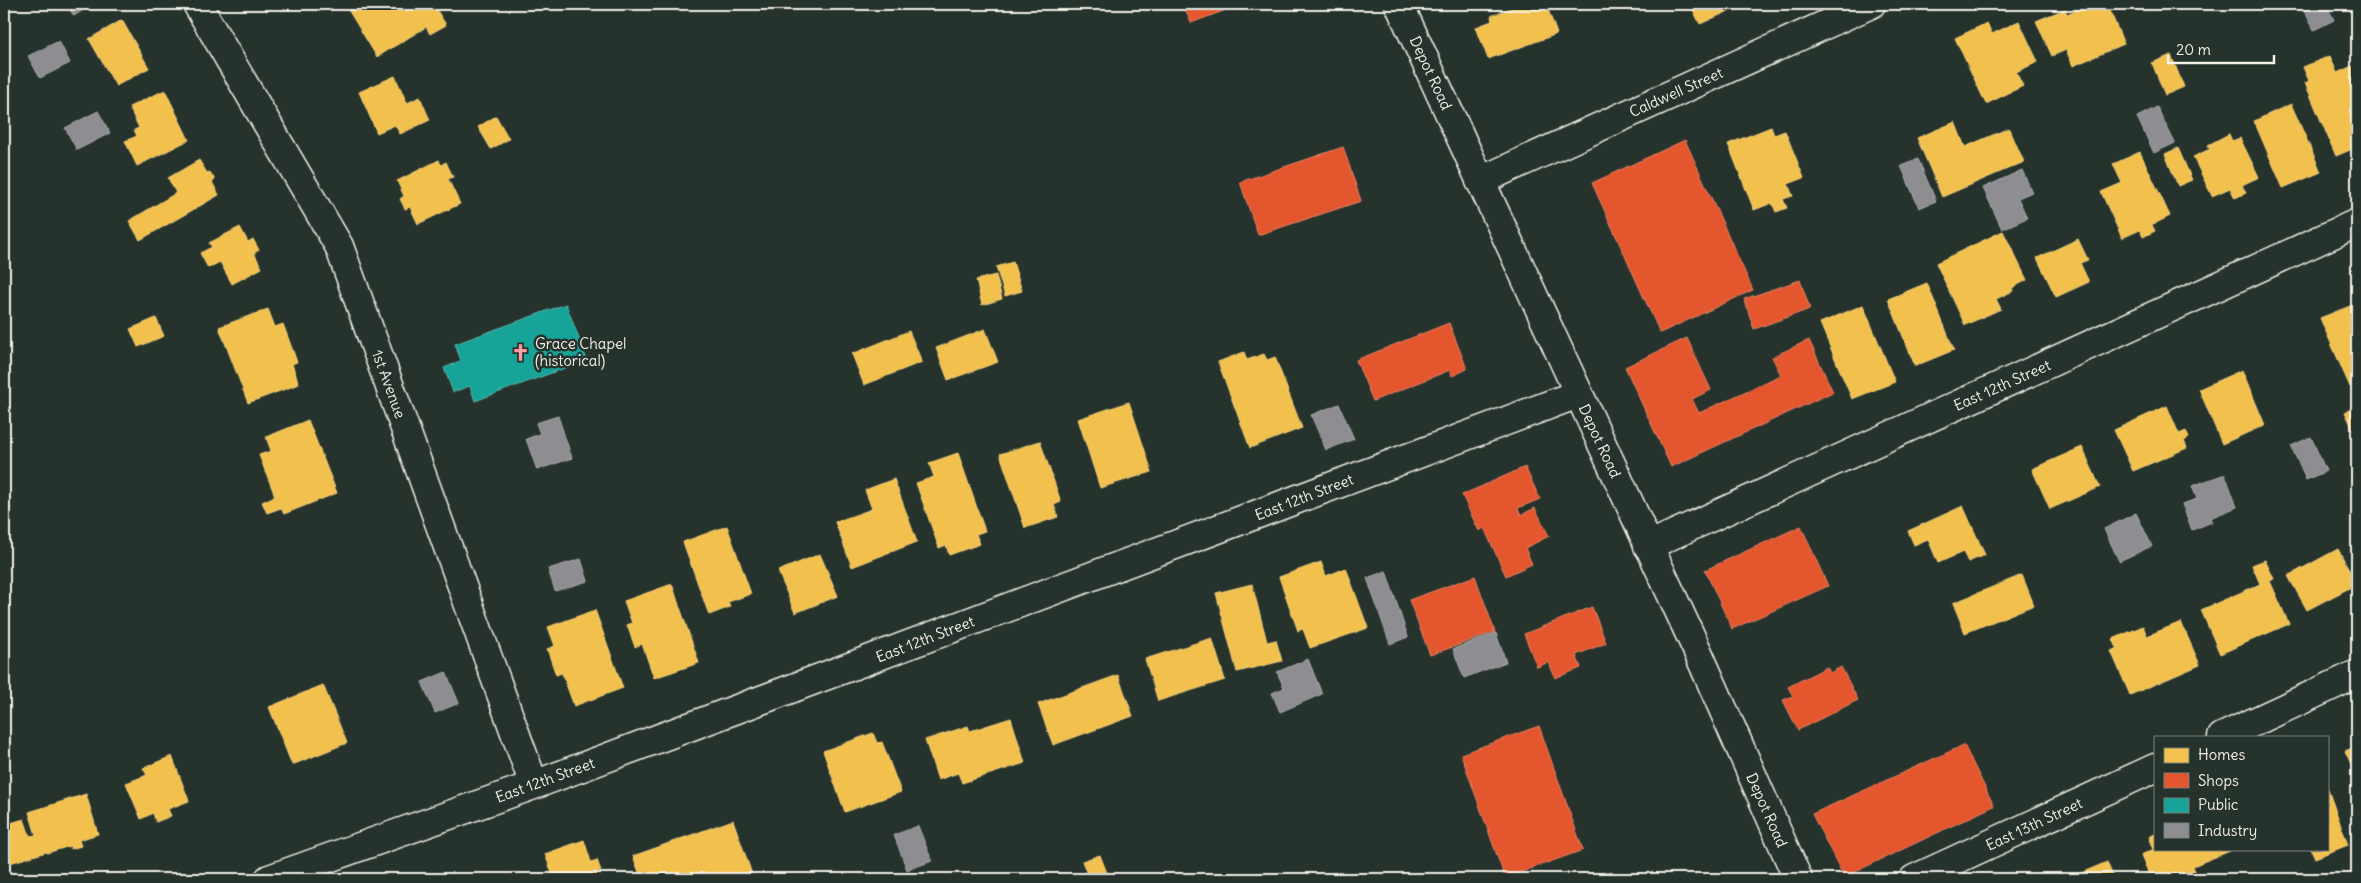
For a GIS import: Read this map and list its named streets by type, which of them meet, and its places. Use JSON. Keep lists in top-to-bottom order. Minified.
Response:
{"streets":{"street":["Depot Road","Caldwell Street","1st Avenue","East 12th Street","East 13th Street"]},"crossings":[["Depot Road","Caldwell Street"],["Depot Road","East 12th Street"],["1st Avenue","East 12th Street"]],"places":{"church":["Grace Chapel (historical)"]},"legend":["Homes","Shops","Public","Industry"],"scale_bar":"20 m"}
